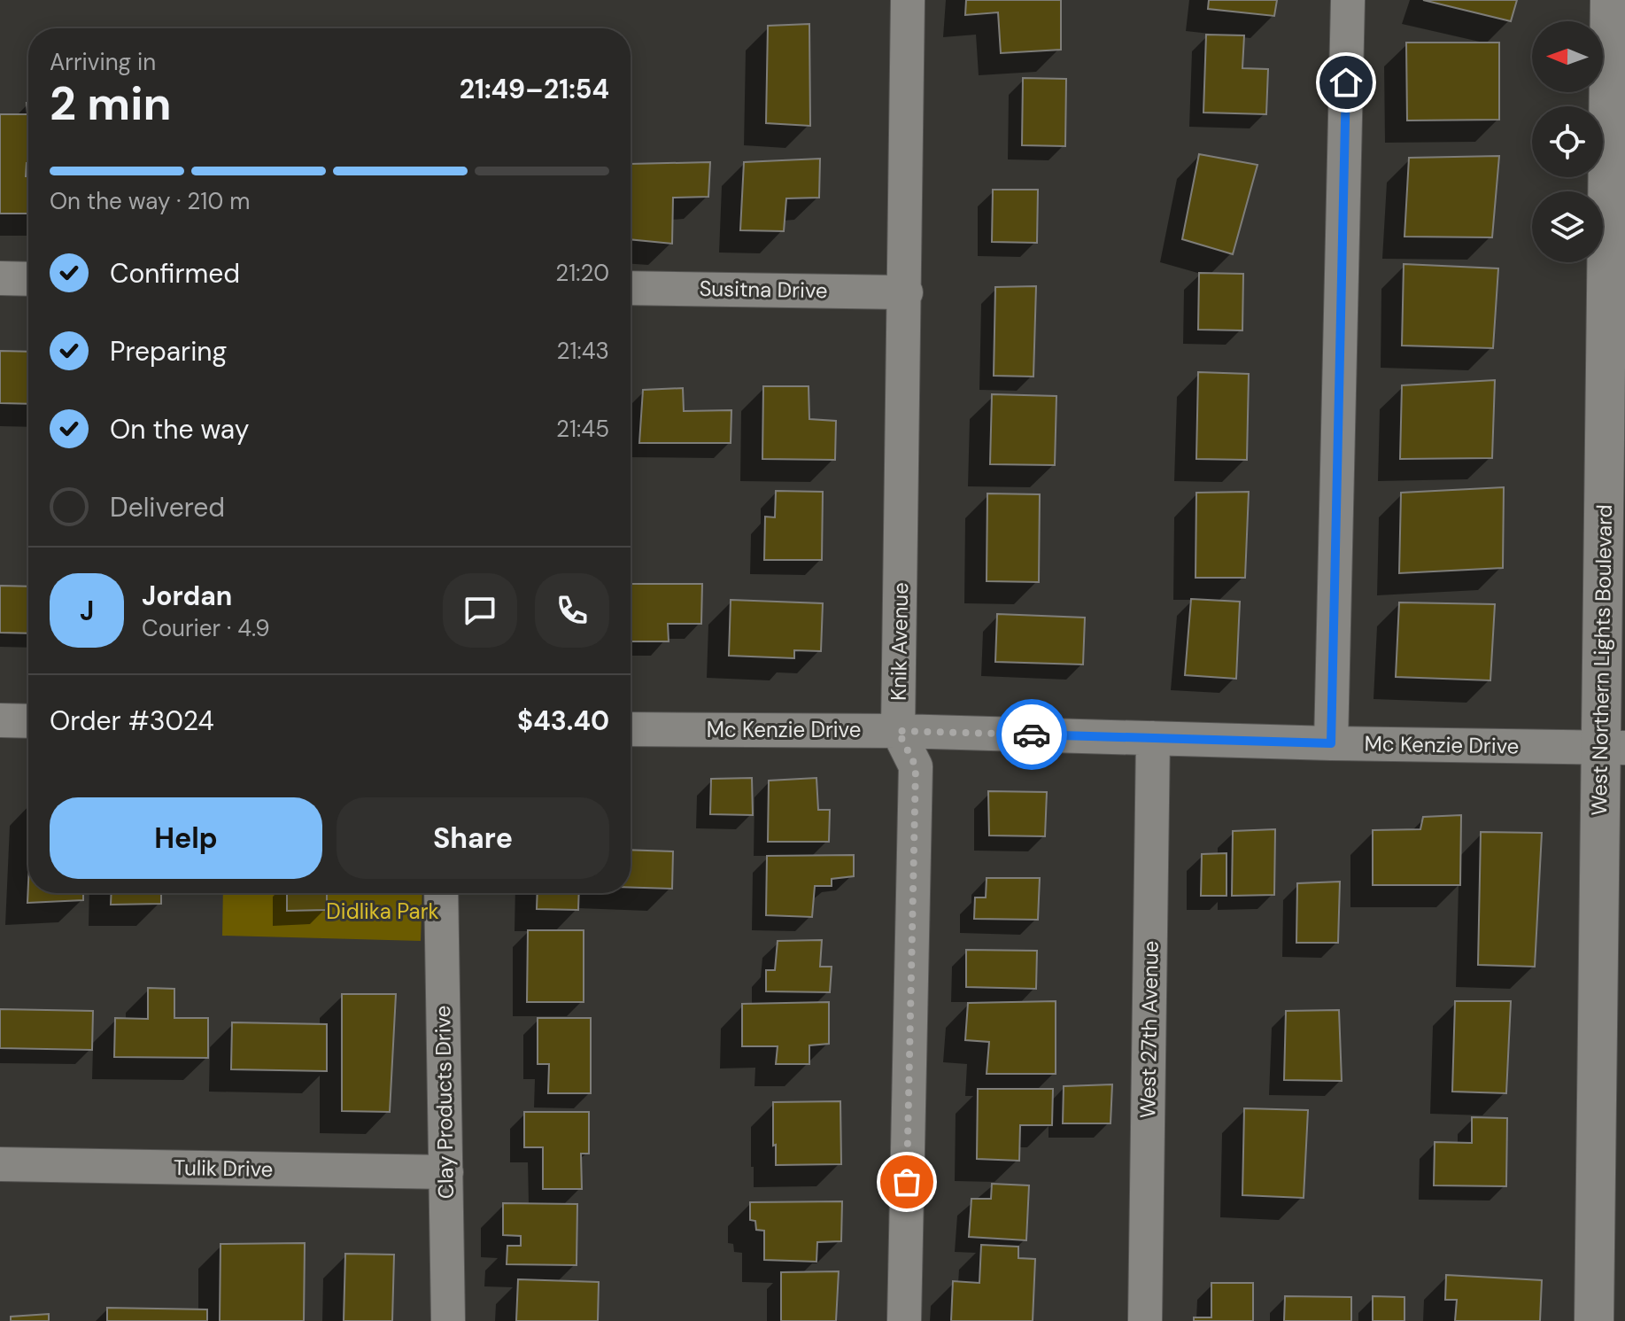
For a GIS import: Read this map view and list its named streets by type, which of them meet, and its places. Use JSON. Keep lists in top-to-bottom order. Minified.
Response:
{"streets":{"street":["Susitna Drive","Knik Avenue","West Northern Lights Boulevard","Mc Kenzie Drive","West 27th Avenue","Clay Products Drive","Tulik Drive"]},"crossings":[["Susitna Drive","Knik Avenue"],["Knik Avenue","Mc Kenzie Drive"],["West Northern Lights Boulevard","Mc Kenzie Drive"],["Mc Kenzie Drive","West 27th Avenue"],["Clay Products Drive","Tulik Drive"]],"parks":["Didlika Park"],"north":"left","page":{"heading":["2 min","Arriving in","21:49–21:54"],"panel":["Jordan","Courier · 4.9","Order #3024","$43.40"],"bar":"On the way · 210 m","list":[["Confirmed","21:20"],["Preparing","21:43"],["On the way","21:45"],"Delivered"],"round":"J","buttons":["Help","Share"]}}
